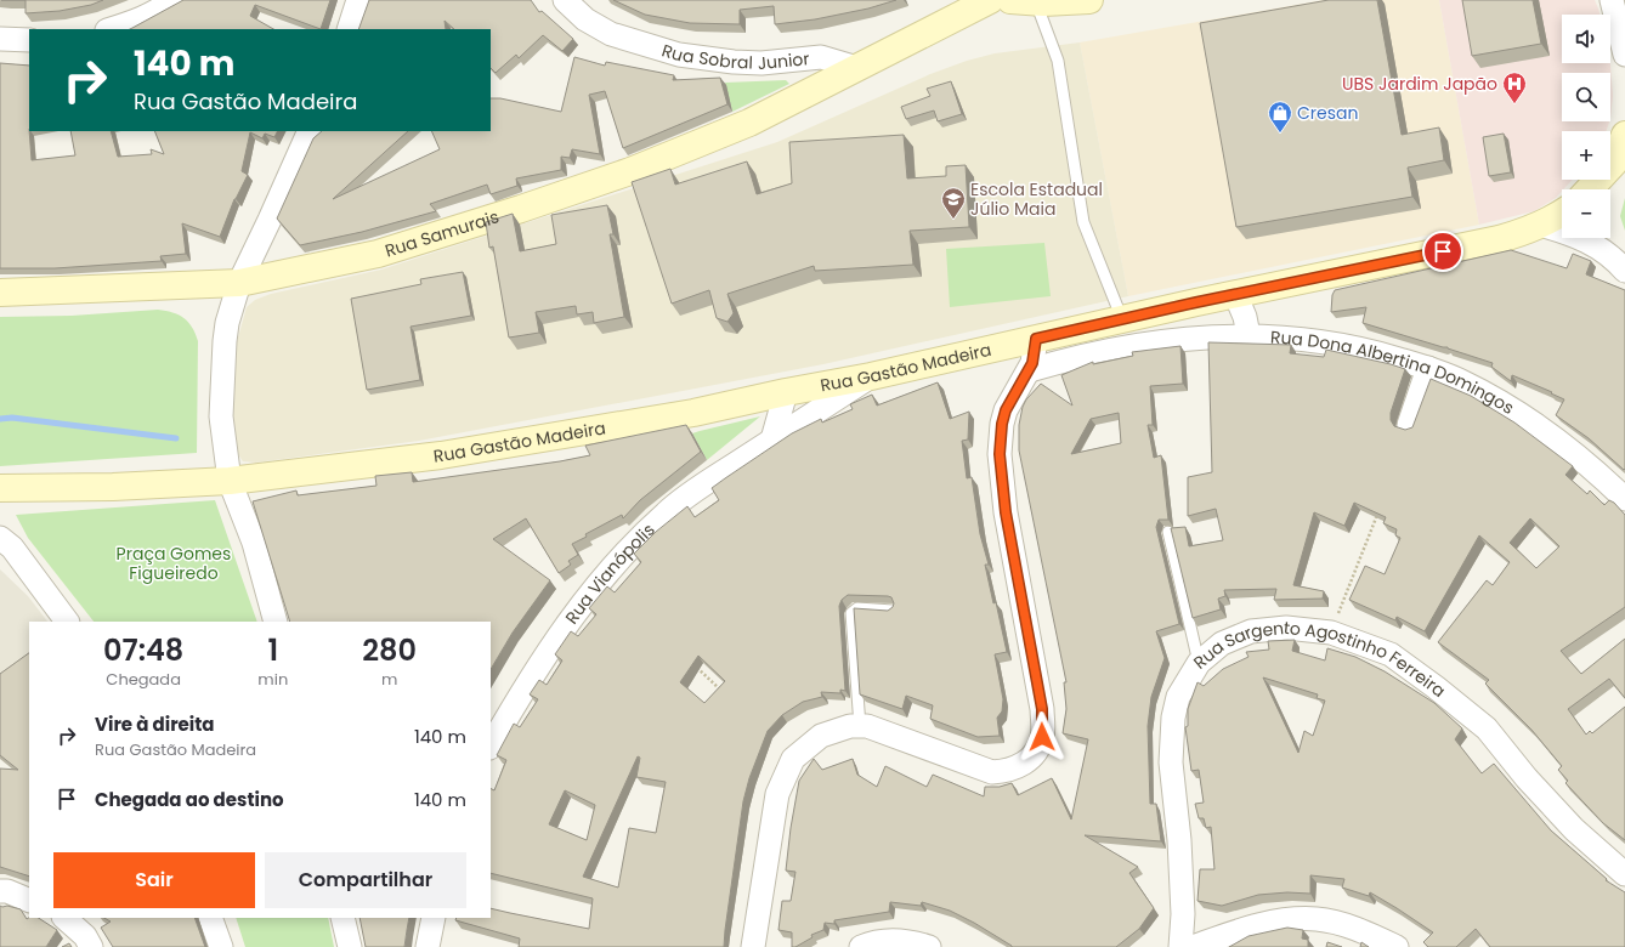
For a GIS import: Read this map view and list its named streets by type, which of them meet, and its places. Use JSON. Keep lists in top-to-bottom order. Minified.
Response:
{"streets":{"street":["Rua Sobral Junior","Rua Samurais","Rua Gastão Madeira","Rua Dona Albertina Domingos","Rua Vianópolis","Rua Sargento Agostinho Ferreira"]},"crossings":[["Rua Sobral Junior","Rua Samurais"],["Rua Gastão Madeira","Rua Vianópolis"]],"parks":["Praça Gomes Figueiredo"],"places":{"hospital":["UBS Jardim Japão"],"shop":["Cresan"],"school or university":["Escola Estadual Júlio Maia"]},"page":{"map_buttons":["+","−"],"turn":["140 m","Rua Gastão Madeira"],"eta":["07:48","Chegada","1","min","280","m"],"list":[{"name":"Vire à direita","note":"Rua Gastão Madeira","value":"140 m"},{"name":"Chegada ao destino","value":"140 m"}],"buttons":["Sair","Compartilhar"]}}
